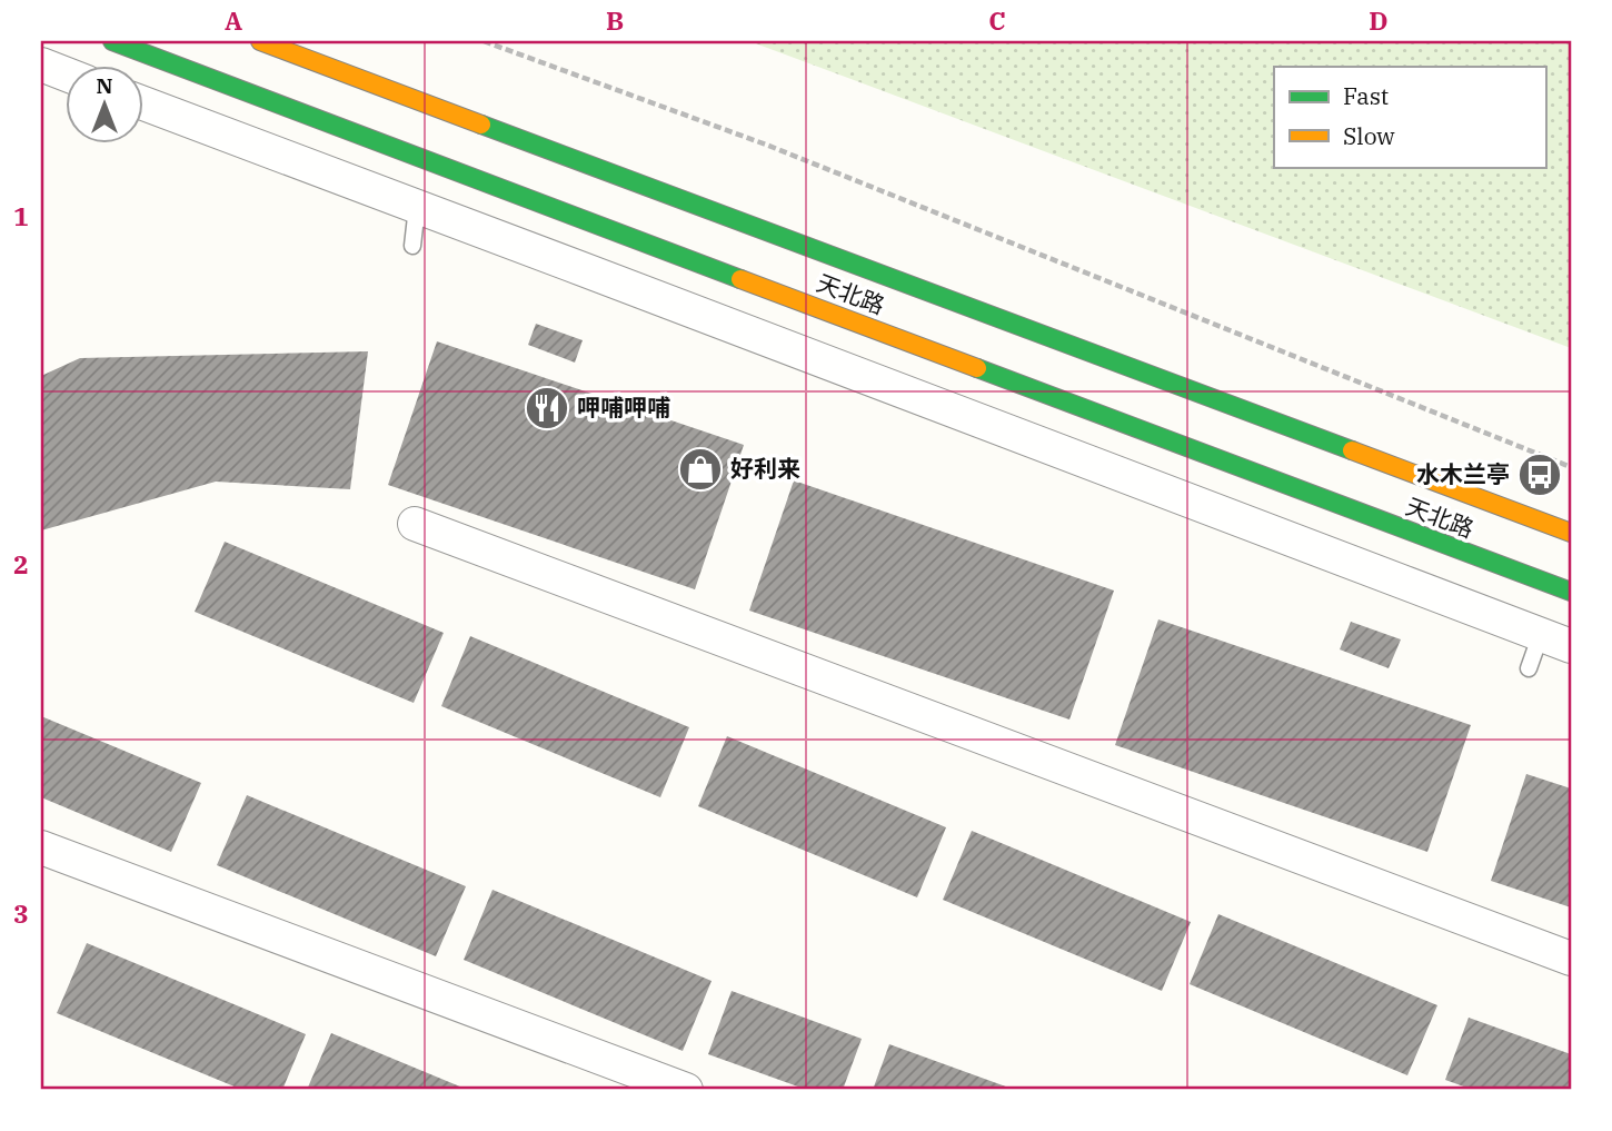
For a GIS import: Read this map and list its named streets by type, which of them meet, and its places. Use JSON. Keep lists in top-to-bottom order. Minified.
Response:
{"streets":{"main road":["天北路"]},"places":{"restaurant":["呷哺呷哺"],"shop":["好利来"],"bus stop":["水木兰亭"]},"legend":["Fast","Slow"],"north":"top","grid":{"columns":["A","B","C","D"],"rows":["1","2","3"]}}
